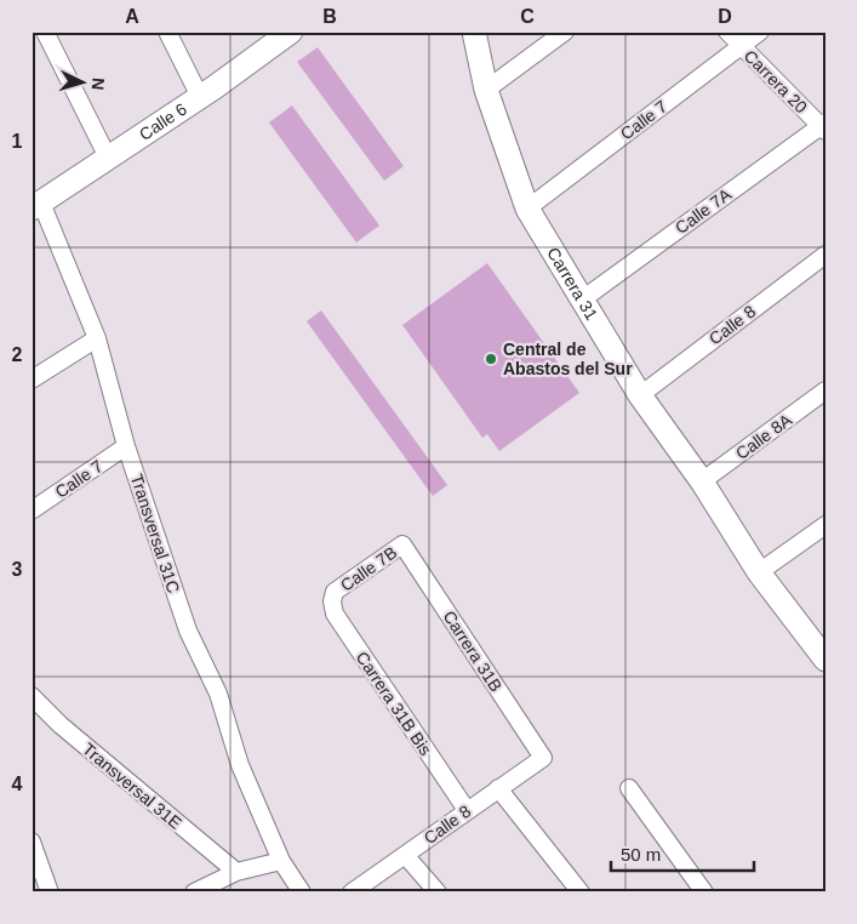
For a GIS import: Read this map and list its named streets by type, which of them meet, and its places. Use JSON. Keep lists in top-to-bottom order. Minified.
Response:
{"streets":{"main road":["Calle 6","Carrera 31"],"street":["Carrera 20","Calle 7","Calle 7A","Calle 8","Calle 8A","Transversal 31C","Calle 7B","Carrera 31B","Carrera 31B Bis","Transversal 31E"]},"crossings":[["Carrera 20","Calle 7"],["Carrera 20","Calle 7A"],["Calle 7","Carrera 31"],["Calle 7","Transversal 31C"],["Calle 6","Transversal 31C"],["Calle 7A","Carrera 31"],["Carrera 31","Calle 8"],["Carrera 31","Calle 8A"],["Calle 8","Carrera 31B"],["Calle 8","Carrera 31B Bis"],["Calle 7B","Carrera 31B"],["Calle 7B","Carrera 31B Bis"]],"places":["Central de Abastos del Sur"],"scale_bar":"50 m","north":"right","grid":{"columns":["A","B","C","D"],"rows":["1","2","3","4"]}}
